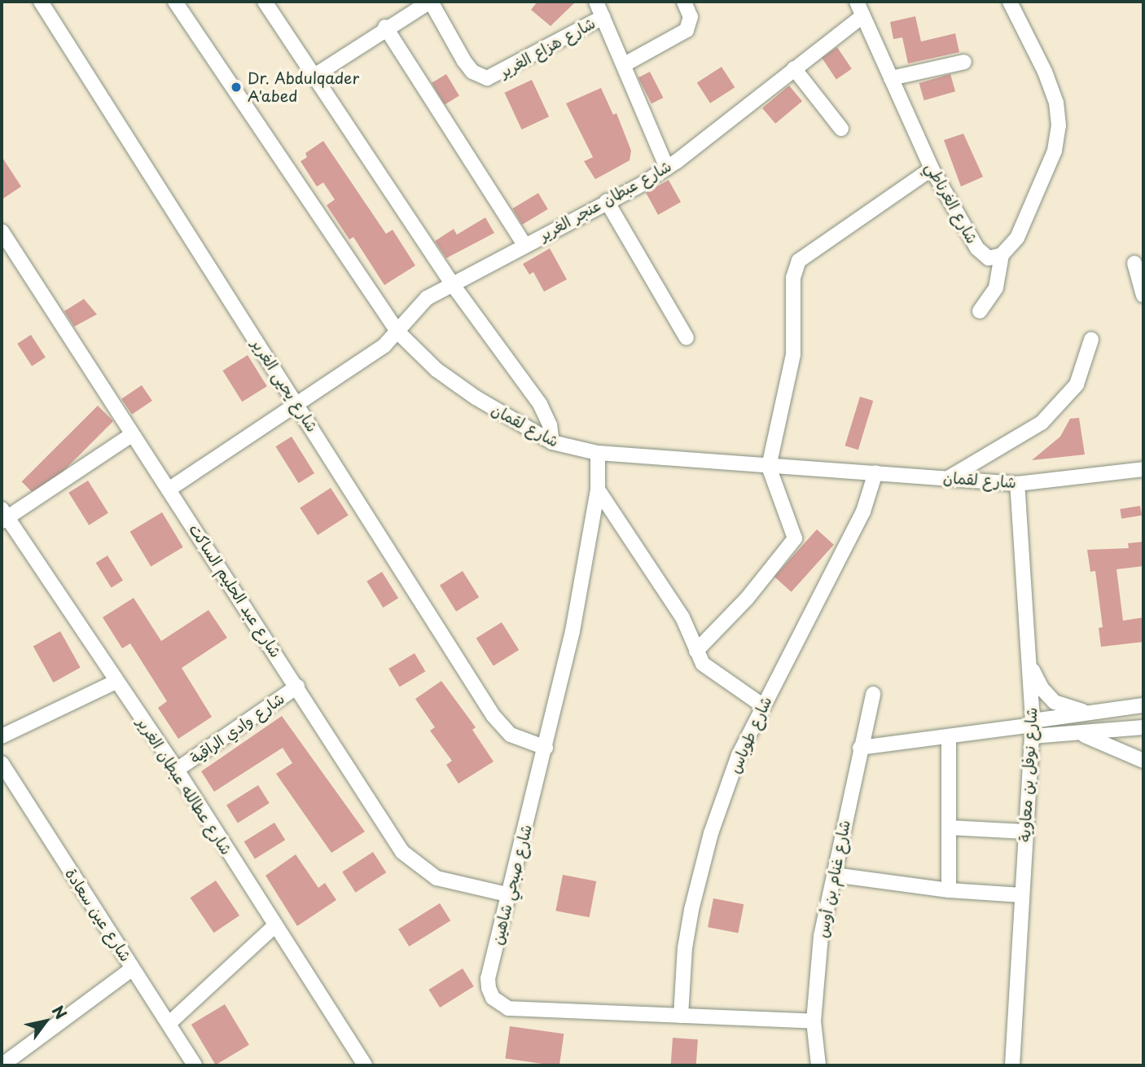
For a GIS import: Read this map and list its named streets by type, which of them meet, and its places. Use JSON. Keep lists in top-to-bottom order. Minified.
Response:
{"streets":{"street":["شارع هزاع الغرير","شارع عبطان عنجر الغرير","شارع الغرناطي","شارع يحيى الغرير","شارع لقمان","شارع عبد الحليم الساكت","شارع وادي الراقية","شارع طوباس","شارع نوفل بن معاوية","شارع عطالله عبطان الغرير","شارع غنام بن أوس","شارع صبحي شاهين","شارع عين سعادة"]},"crossings":[["شارع عبطان عنجر الغرير","شارع الغرناطي"],["شارع عبطان عنجر الغرير","شارع يحيى الغرير"],["شارع عبطان عنجر الغرير","شارع لقمان"],["شارع عبطان عنجر الغرير","شارع عبد الحليم الساكت"],["شارع يحيى الغرير","شارع صبحي شاهين"],["شارع لقمان","شارع طوباس"],["شارع لقمان","شارع نوفل بن معاوية"],["شارع لقمان","شارع صبحي شاهين"],["شارع عبد الحليم الساكت","شارع وادي الراقية"],["شارع عبد الحليم الساكت","شارع صبحي شاهين"],["شارع وادي الراقية","شارع عطالله عبطان الغرير"],["شارع طوباس","شارع صبحي شاهين"],["شارع غنام بن أوس","شارع صبحي شاهين"]],"places":["Dr. Abdulqader A'abed"],"north":"top right"}
